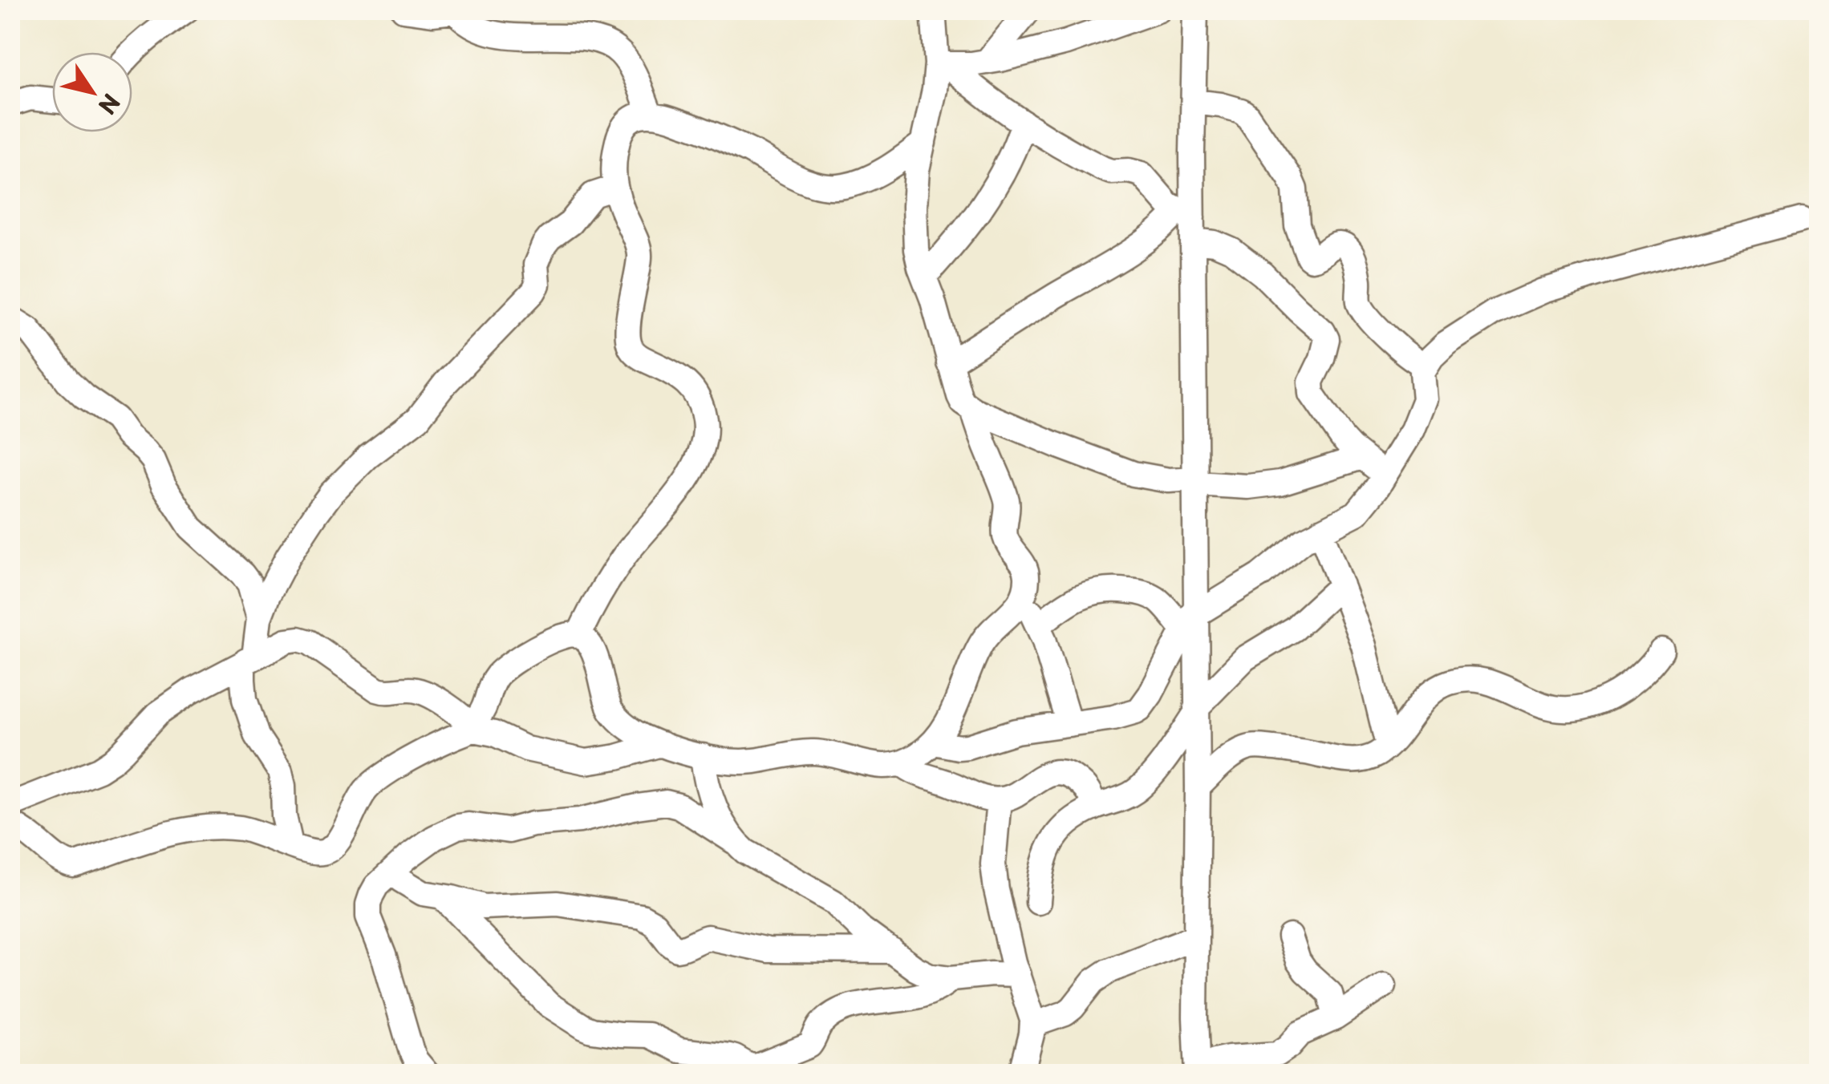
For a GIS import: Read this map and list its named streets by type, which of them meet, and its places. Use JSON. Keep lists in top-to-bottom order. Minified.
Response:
{"north":"bottom right"}
